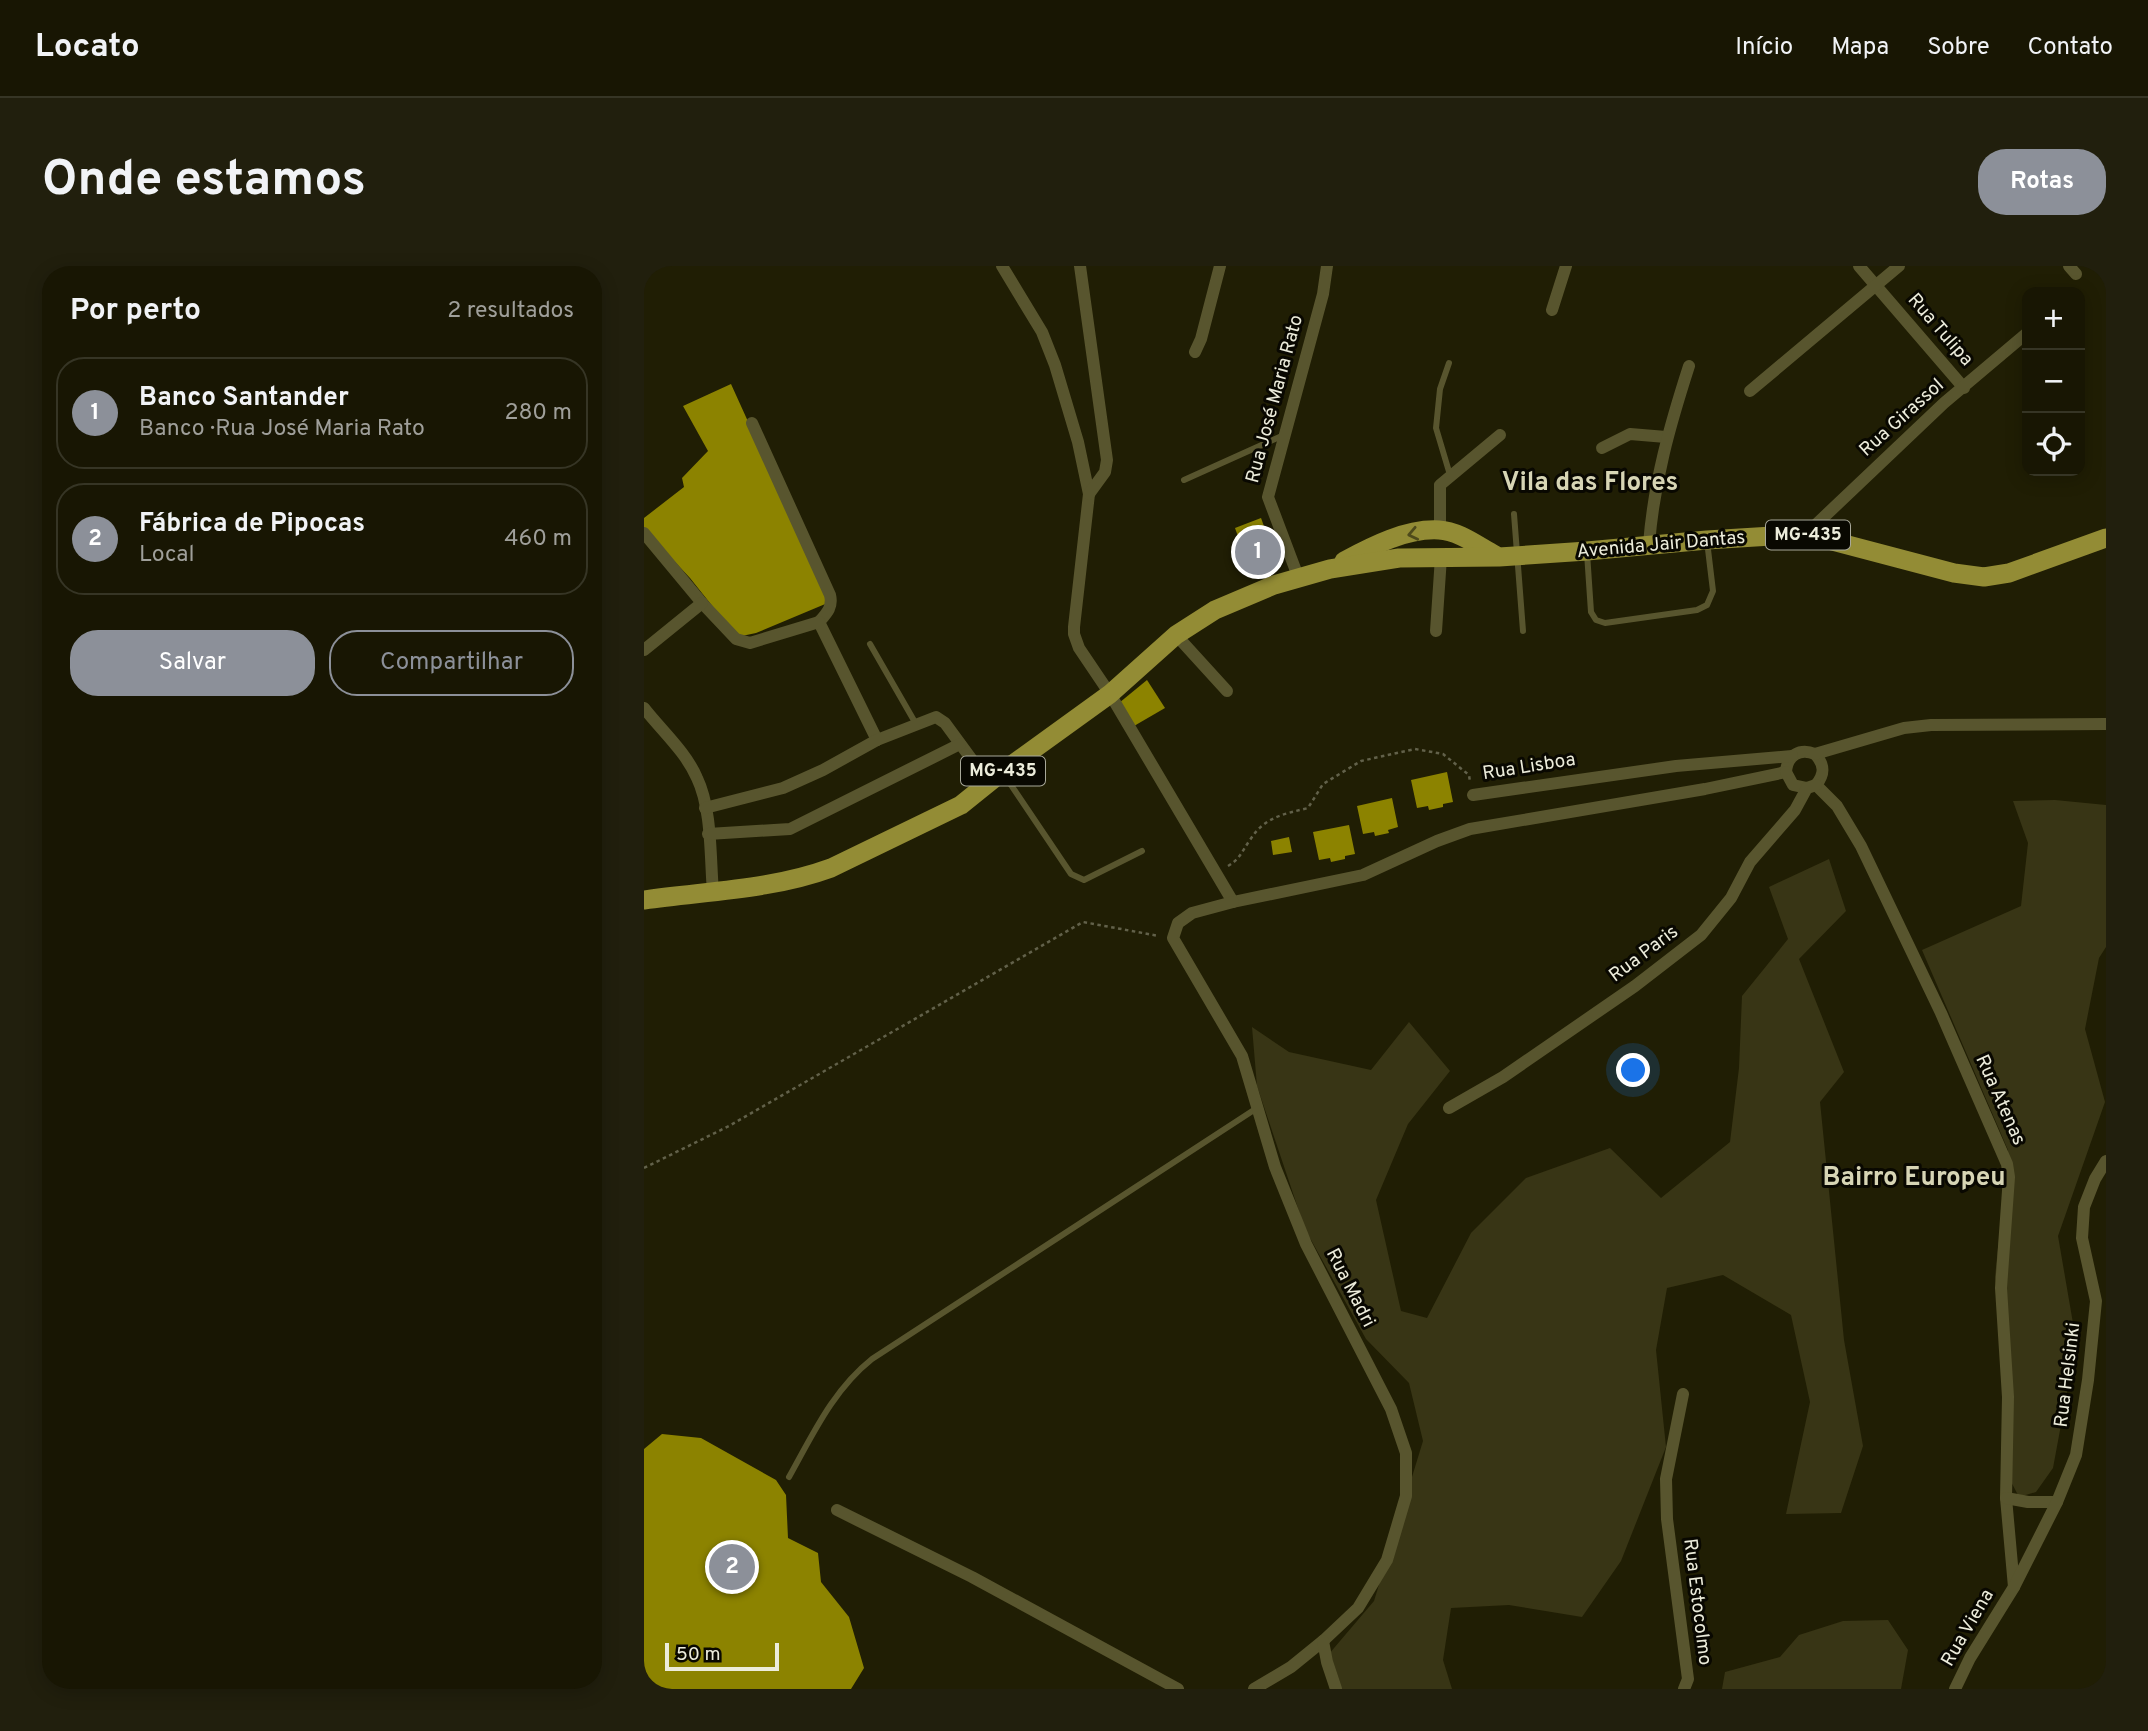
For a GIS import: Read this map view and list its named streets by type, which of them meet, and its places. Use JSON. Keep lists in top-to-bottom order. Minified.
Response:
{"streets":{"main road":["MG-435","Avenida Jair Dantas"],"street":["Rua Tulipa","Rua José Maria Rato","Rua Girassol","Rua Lisboa","Rua Paris","Rua Atenas","Rua Madri","Rua Helsinki","Rua Estocolmo","Rua Viena"]},"crossings":[["Rua Tulipa","Rua Girassol"],["Rua José Maria Rato","Avenida Jair Dantas"],["Rua Girassol","Avenida Jair Dantas"],["Rua Lisboa","Rua Paris"],["Rua Lisboa","Rua Atenas"],["Rua Paris","Rua Atenas"],["Rua Atenas","Rua Helsinki"],["Rua Atenas","Rua Viena"],["Rua Helsinki","Rua Viena"]],"districts":["Vila das Flores","Bairro Europeu"],"scale_bar":"50 m","page":{"header":"Locato","nav":["Início","Mapa","Sobre","Contato"],"buttons":["Rotas",["Salvar","Compartilhar"]],"title":"Onde estamos","heading":["Por perto","2 resultados"],"map_buttons":["+","−"],"list":[{"mark":"1","name":"Banco Santander","note":"Banco · Rua José Maria Rato","value":"280 m"},{"mark":"2","name":"Fábrica de Pipocas","note":"Local","value":"460 m"}],"pins":["1","2"],"scale":"50 m"}}
